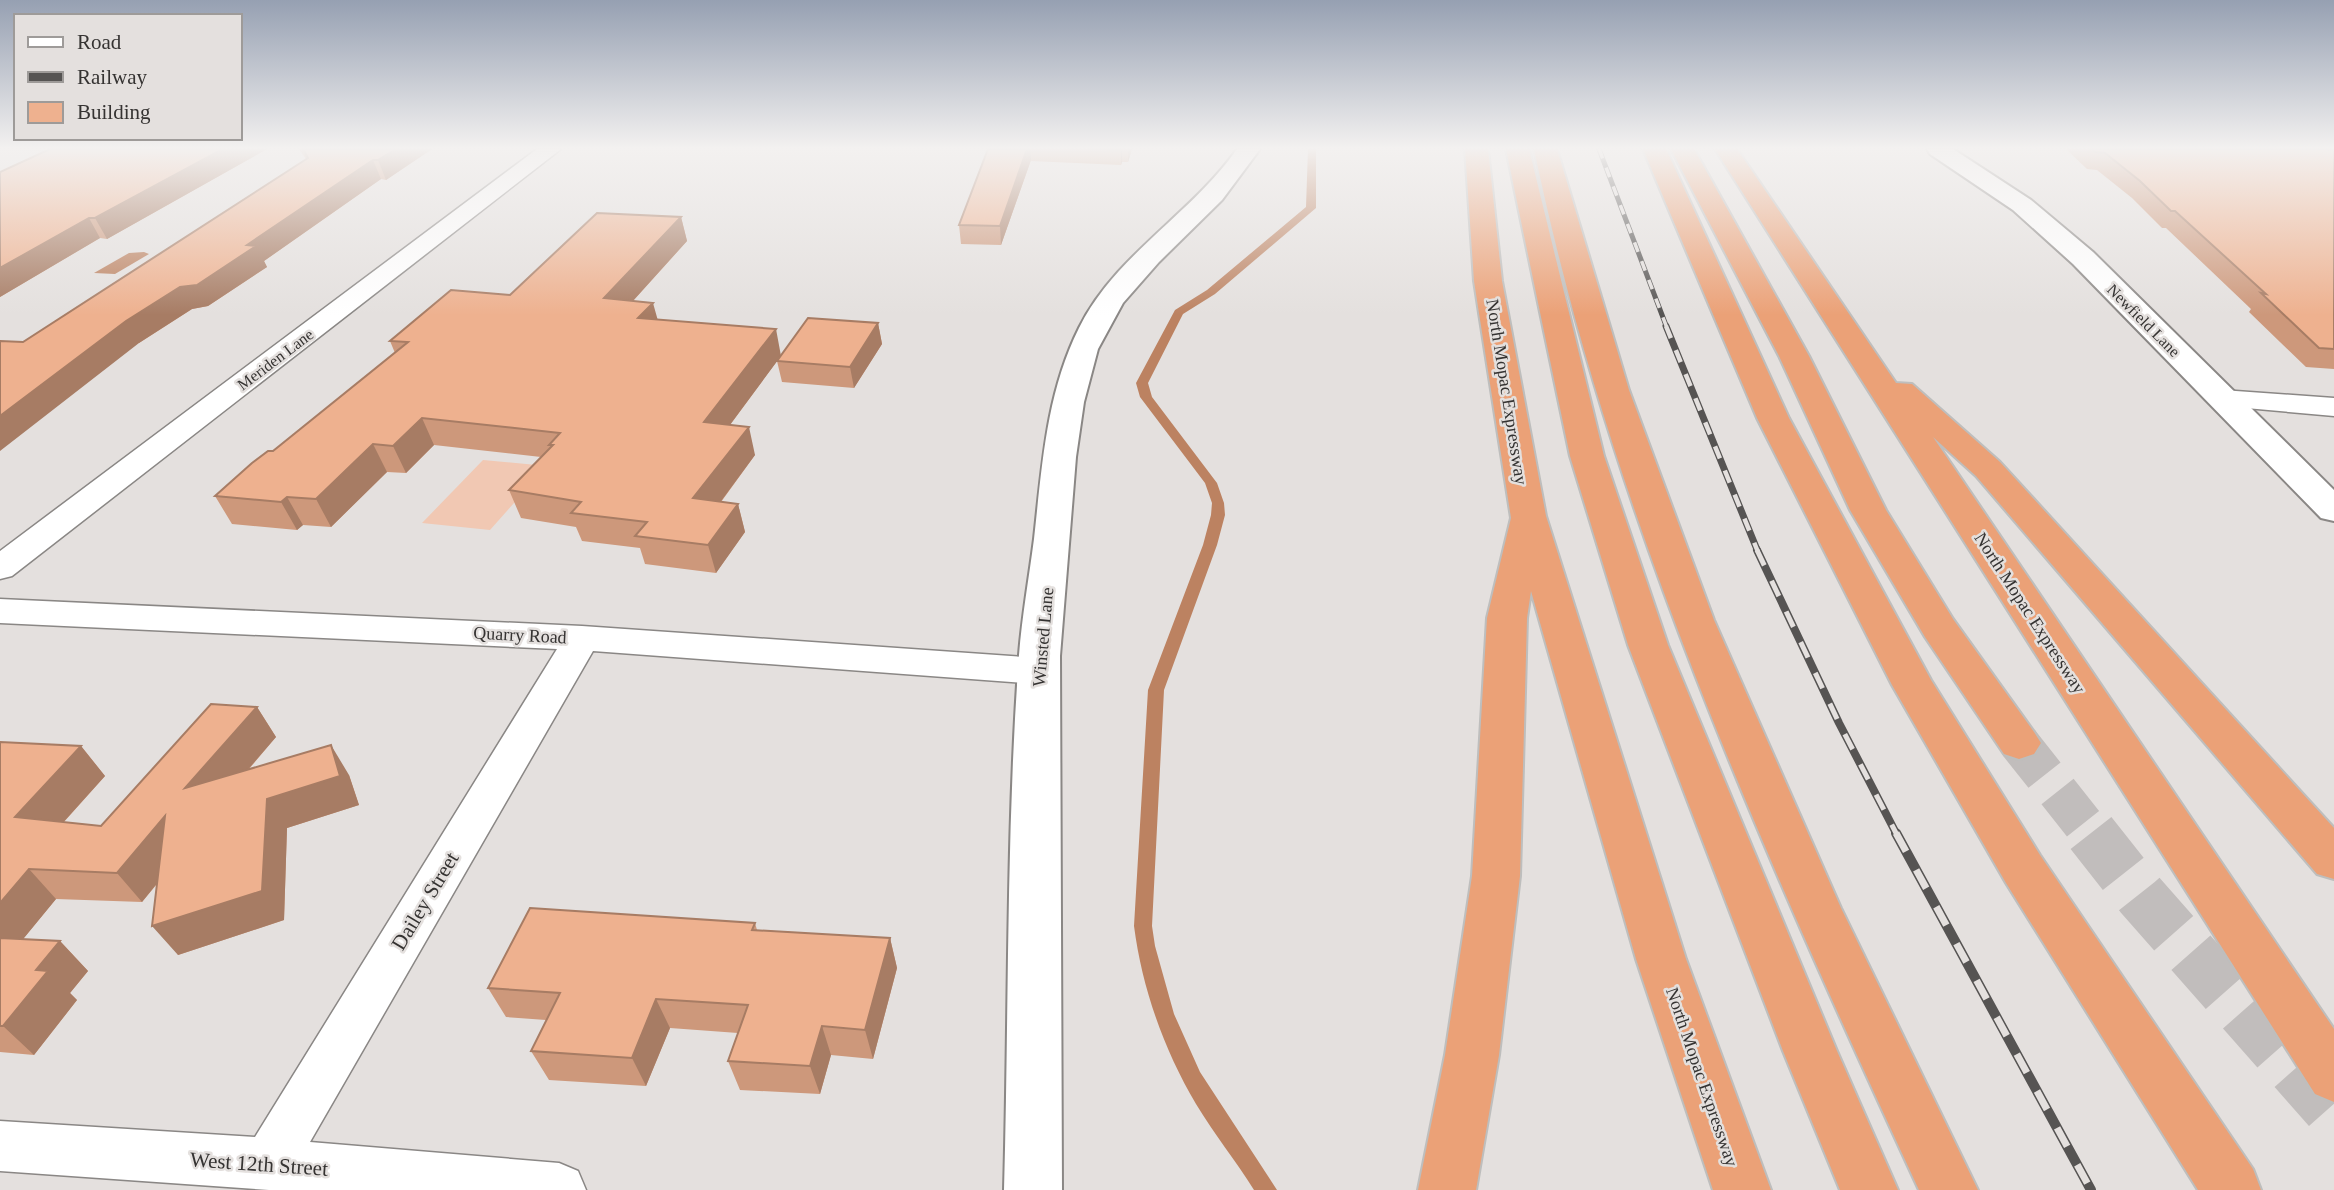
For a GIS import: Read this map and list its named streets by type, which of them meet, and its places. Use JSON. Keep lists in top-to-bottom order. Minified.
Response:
{"streets":{"highway":["North Mopac Expressway"],"main road":["Newfield Lane","Winsted Lane"],"street":["Meriden Lane","Quarry Road","Dailey Street","West 12th Street"]},"crossings":[["Quarry Road","Winsted Lane"],["Quarry Road","Dailey Street"],["Dailey Street","West 12th Street"]],"legend":["Road","Railway","Building"]}
